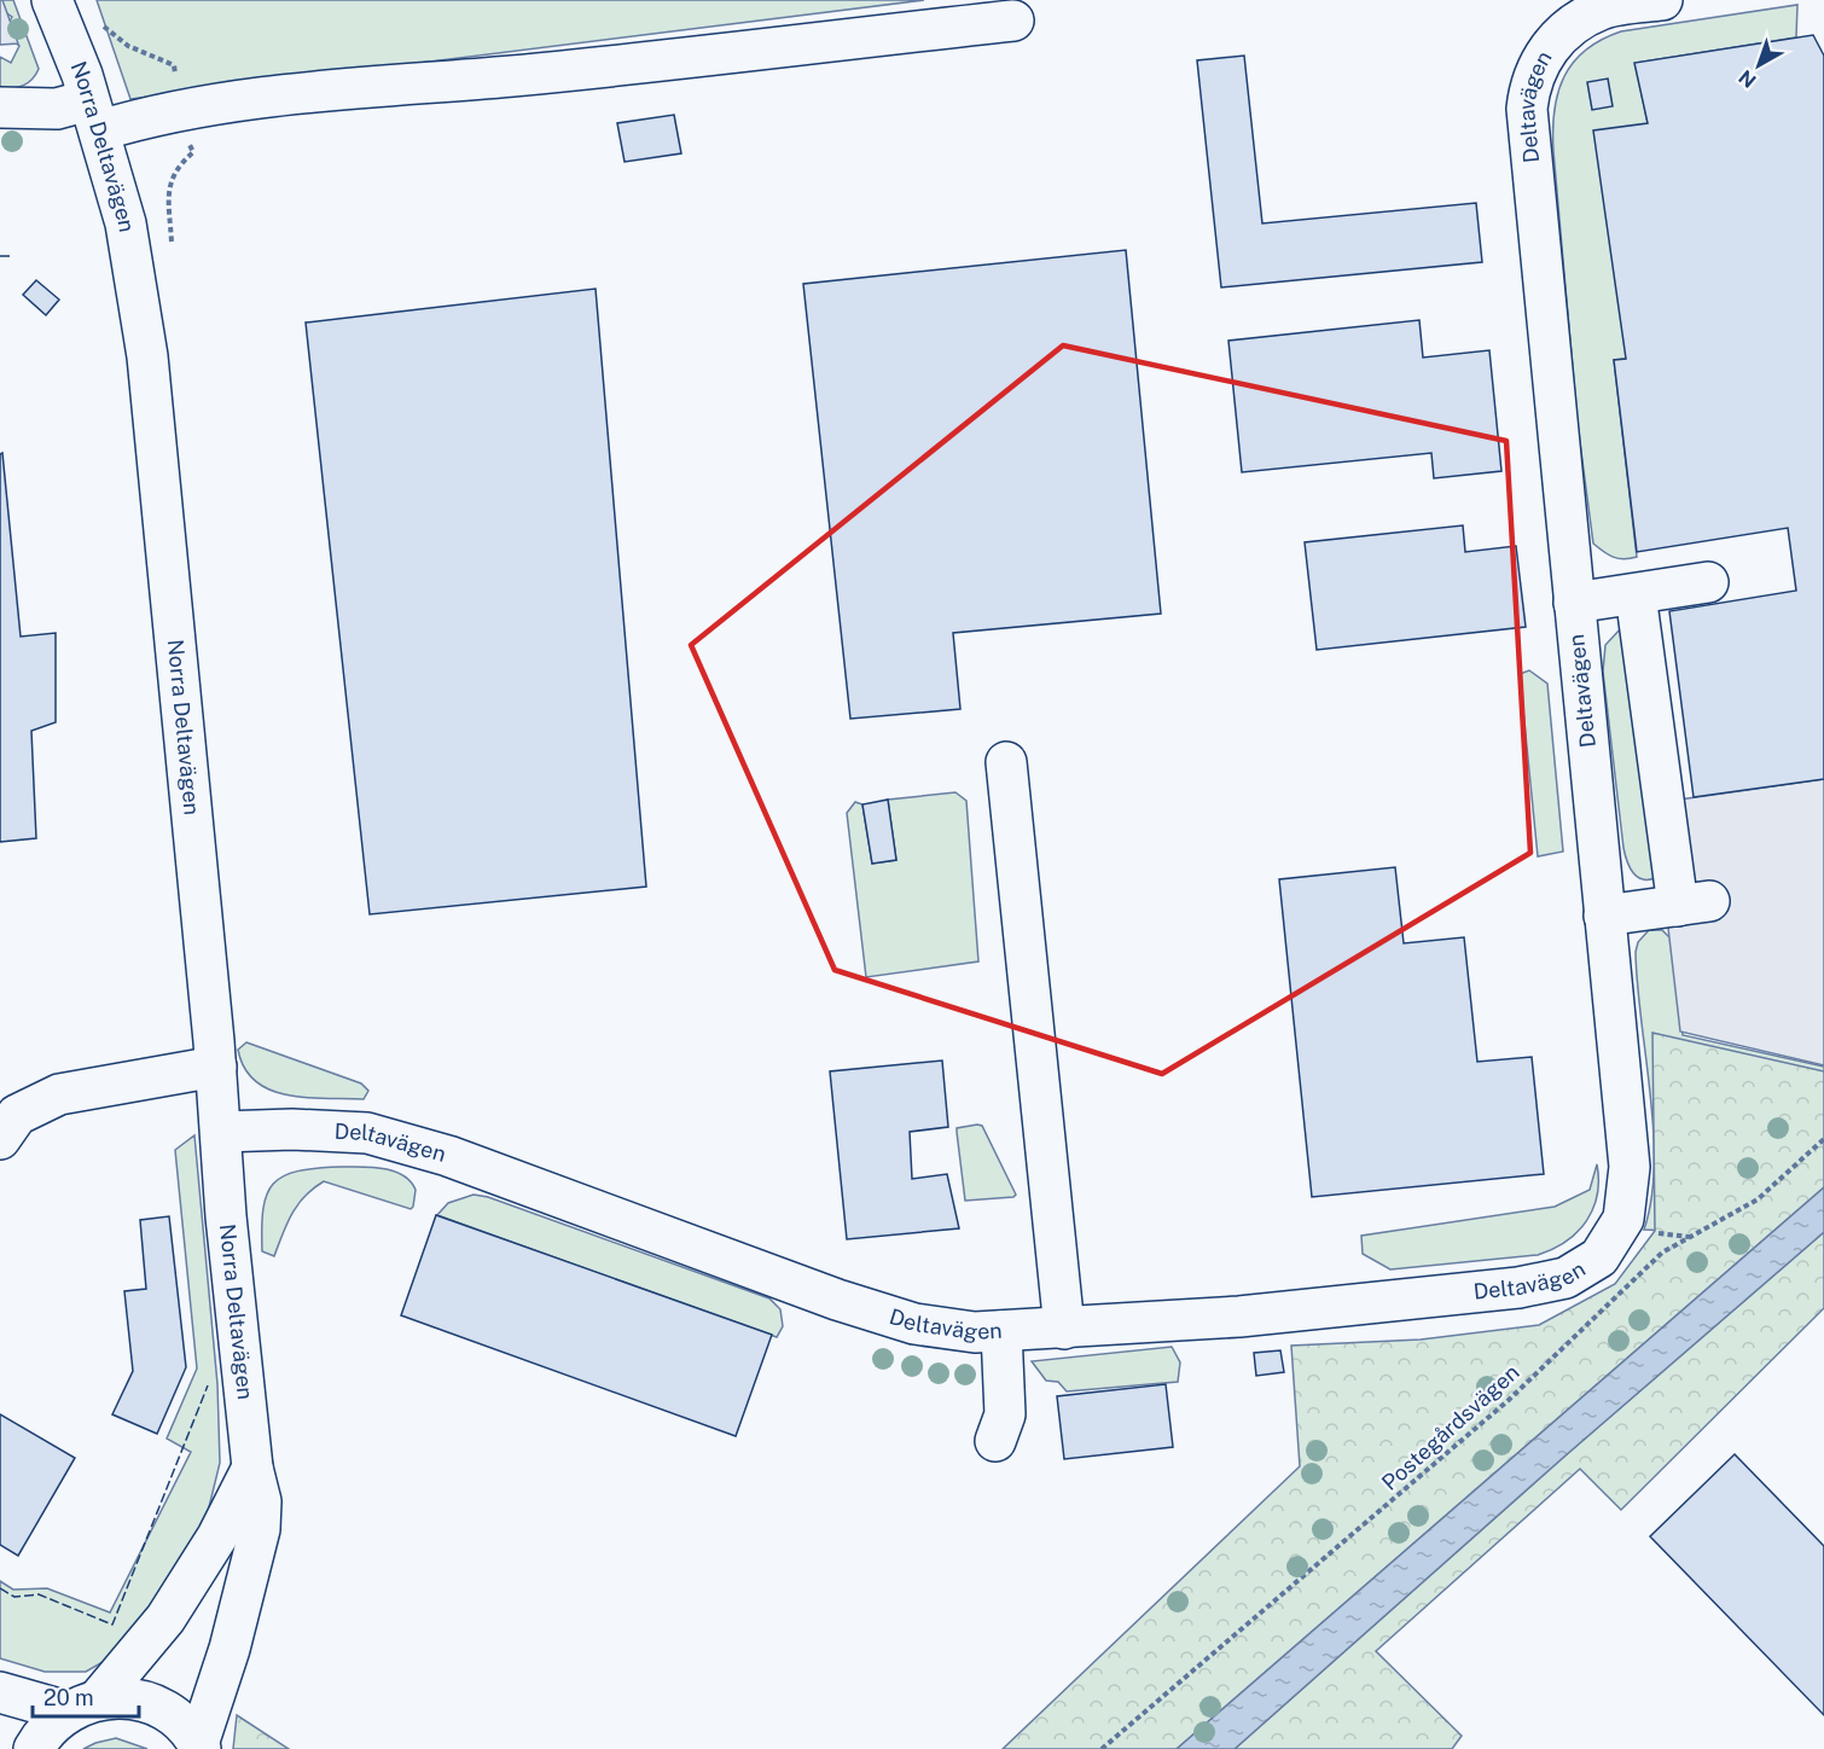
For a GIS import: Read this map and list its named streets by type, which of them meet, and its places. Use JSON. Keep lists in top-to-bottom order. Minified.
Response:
{"streets":{"street":["Deltavägen","Norra Deltavägen"],"path":["Postegårdsvägen"]},"crossings":[["Deltavägen","Norra Deltavägen"]],"scale_bar":"20 m","north":"bottom left"}
